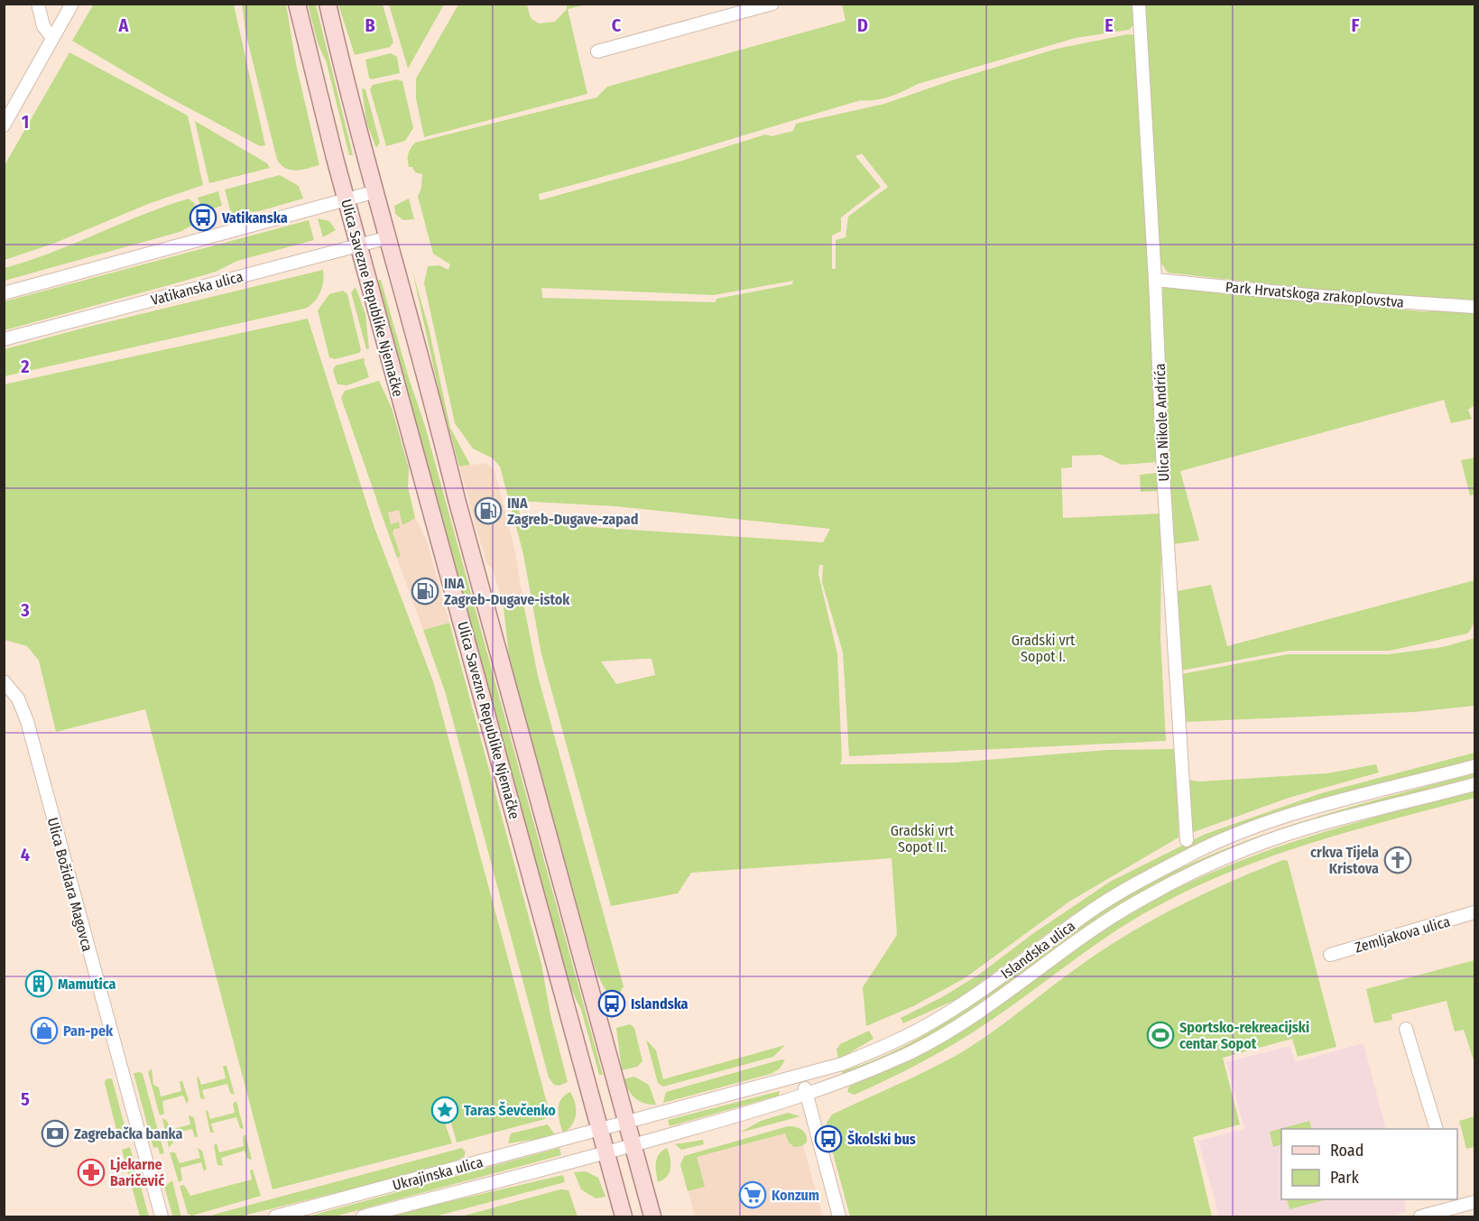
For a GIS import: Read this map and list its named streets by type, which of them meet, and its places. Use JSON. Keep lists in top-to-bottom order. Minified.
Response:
{"streets":{"main road":["Ulica Savezne Republike Njemačke"],"street":["Vatikanska ulica","Park Hrvatskoga zrakoplovstva","Ulica Nikole Andrića","Ulica Božidara Magovca","Zemljakova ulica","Islandska ulica","Ukrajinska ulica"]},"crossings":[["Vatikanska ulica","Ulica Savezne Republike Njemačke"],["Park Hrvatskoga zrakoplovstva","Ulica Nikole Andrića"],["Ulica Savezne Republike Njemačke","Islandska ulica"],["Ulica Savezne Republike Njemačke","Ukrajinska ulica"],["Islandska ulica","Ukrajinska ulica"]],"parks":["Gradski vrt Sopot I.","Gradski vrt Sopot II."],"places":{"bus stop":["Vatikanska","Islandska","Školski bus"],"fuel station":["INA Zagreb-Dugave-zapad","INA Zagreb-Dugave-istok"],"church":["crkva Tijela Kristova"],"building":["Mamutica"],"shop":["Pan-pek"],"sports":["Sportsko-rekreacijski centar Sopot"],"place":["Taras Ševčenko"],"bank":["Zagrebačka banka"],"pharmacy":["Ljekarne Baričević"],"supermarket":["Konzum"]},"legend":["Road","Park"],"grid":{"columns":["A","B","C","D","E","F"],"rows":["1","2","3","4","5"]}}
